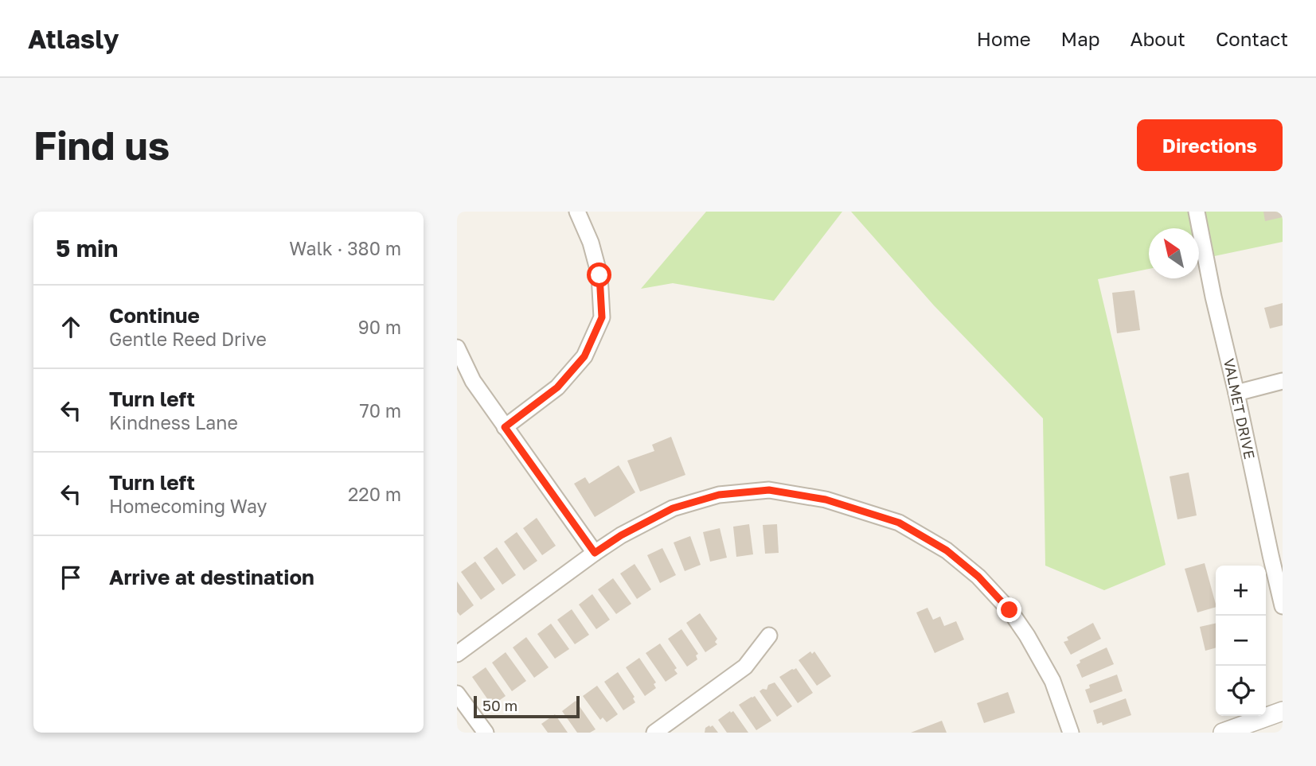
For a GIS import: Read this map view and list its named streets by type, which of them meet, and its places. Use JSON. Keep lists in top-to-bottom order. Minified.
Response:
{"streets":{"street":["VALMET DRIVE"]},"scale_bar":"50 m","north":"top left","page":{"header":"Atlasly","nav":["Home","Map","About","Contact"],"buttons":"Directions","title":"Find us","heading":["5 min","Walk · 380 m"],"list":[["Continue","Gentle Reed Drive","90 m"],["Turn left","Kindness Lane","70 m"],["Turn left","Homecoming Way","220 m"],"Arrive at destination"],"map_buttons":["+","−"],"scale":"50 m"}}
